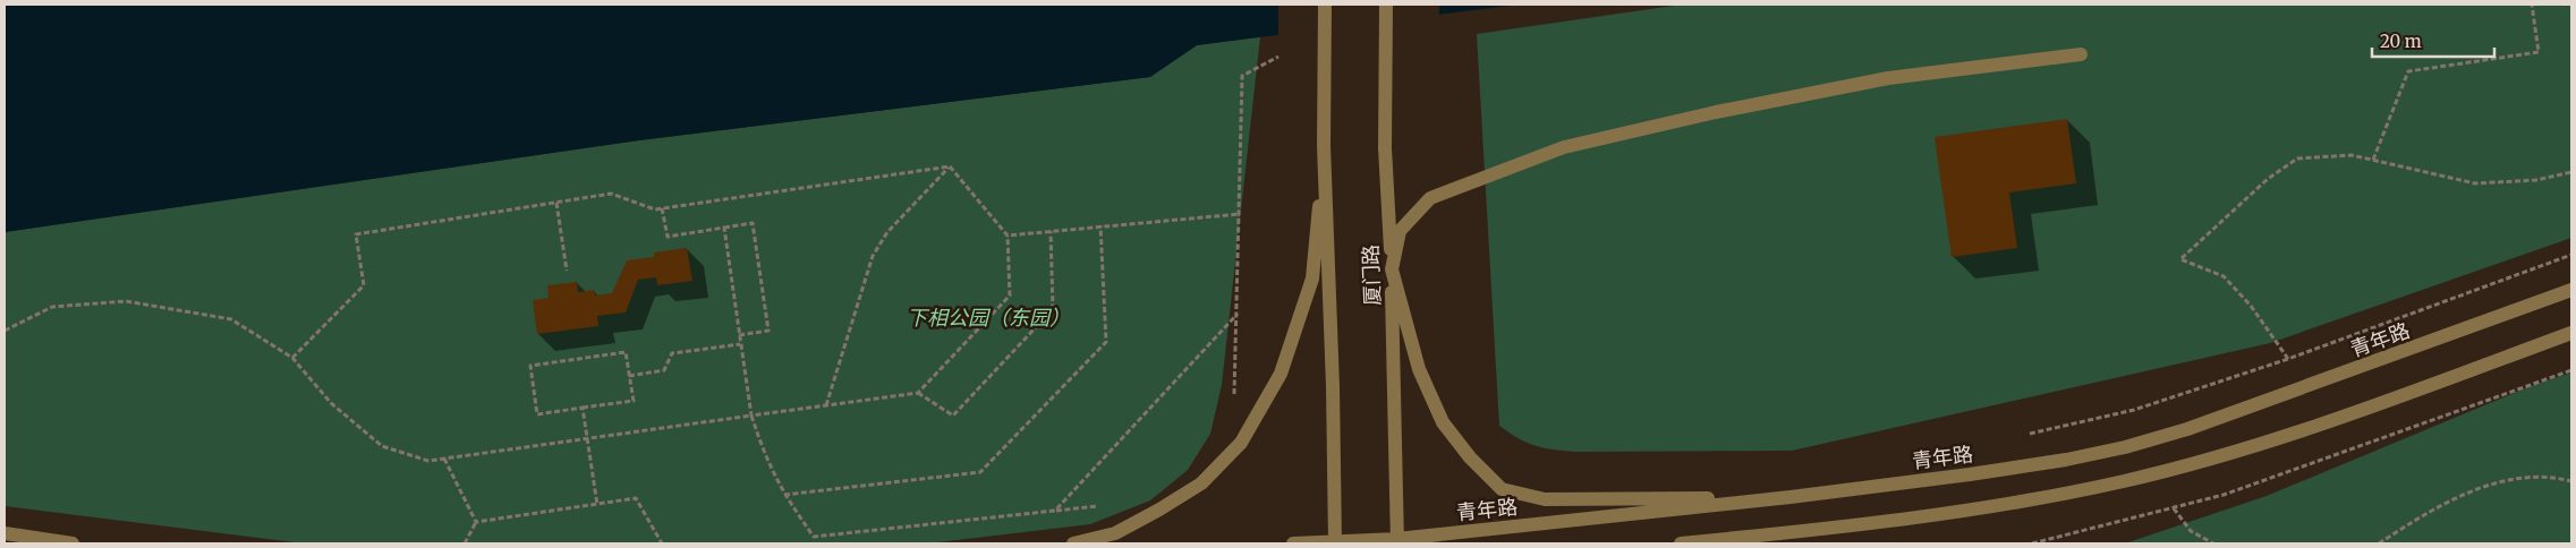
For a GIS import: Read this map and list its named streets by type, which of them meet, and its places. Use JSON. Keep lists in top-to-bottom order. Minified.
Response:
{"streets":{"street":["厦门路","青年路"]},"crossings":[["厦门路","青年路"]],"parks":["下相公园（东园）"],"scale_bar":"20 m"}
